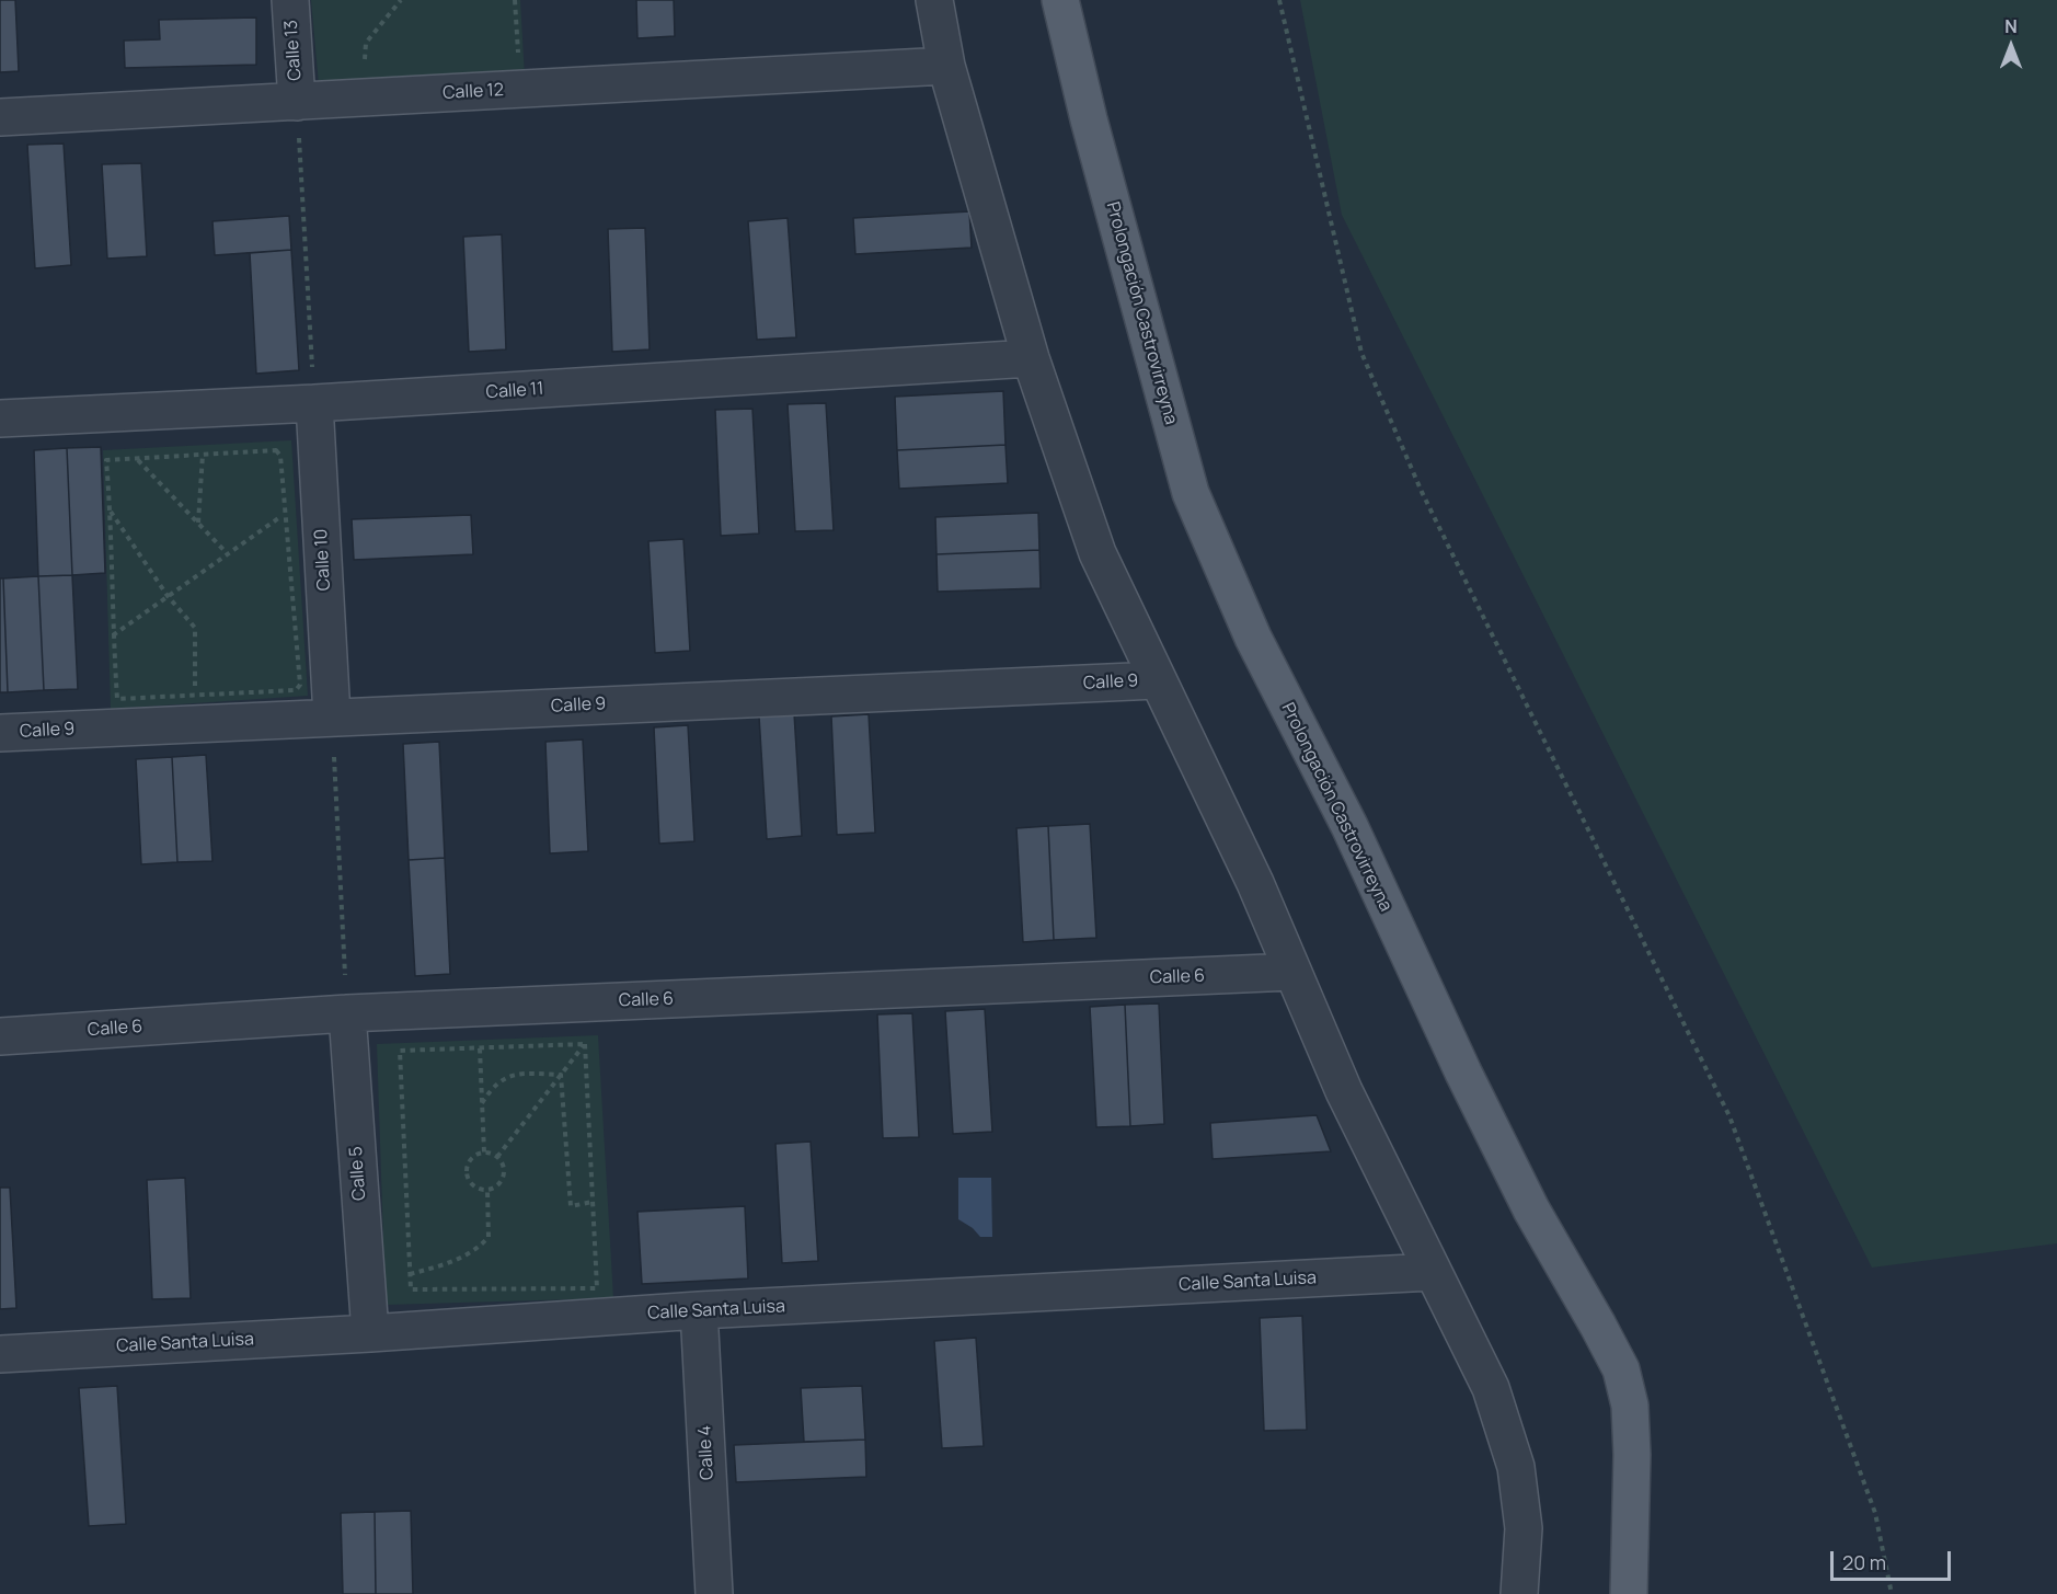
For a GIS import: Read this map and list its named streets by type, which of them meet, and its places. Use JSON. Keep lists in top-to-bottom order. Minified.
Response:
{"streets":{"main road":["Prolongación Castrovirreyna"],"street":["Calle 13","Calle 12","Calle 11","Calle 10","Calle 9","Calle 6","Calle 5","Calle Santa Luisa","Calle 4"]},"crossings":[["Calle 13","Calle 12"],["Calle 11","Calle 10"],["Calle 10","Calle 9"],["Calle 6","Calle 5"],["Calle 5","Calle Santa Luisa"],["Calle Santa Luisa","Calle 4"]],"scale_bar":"20 m","north":"top"}
